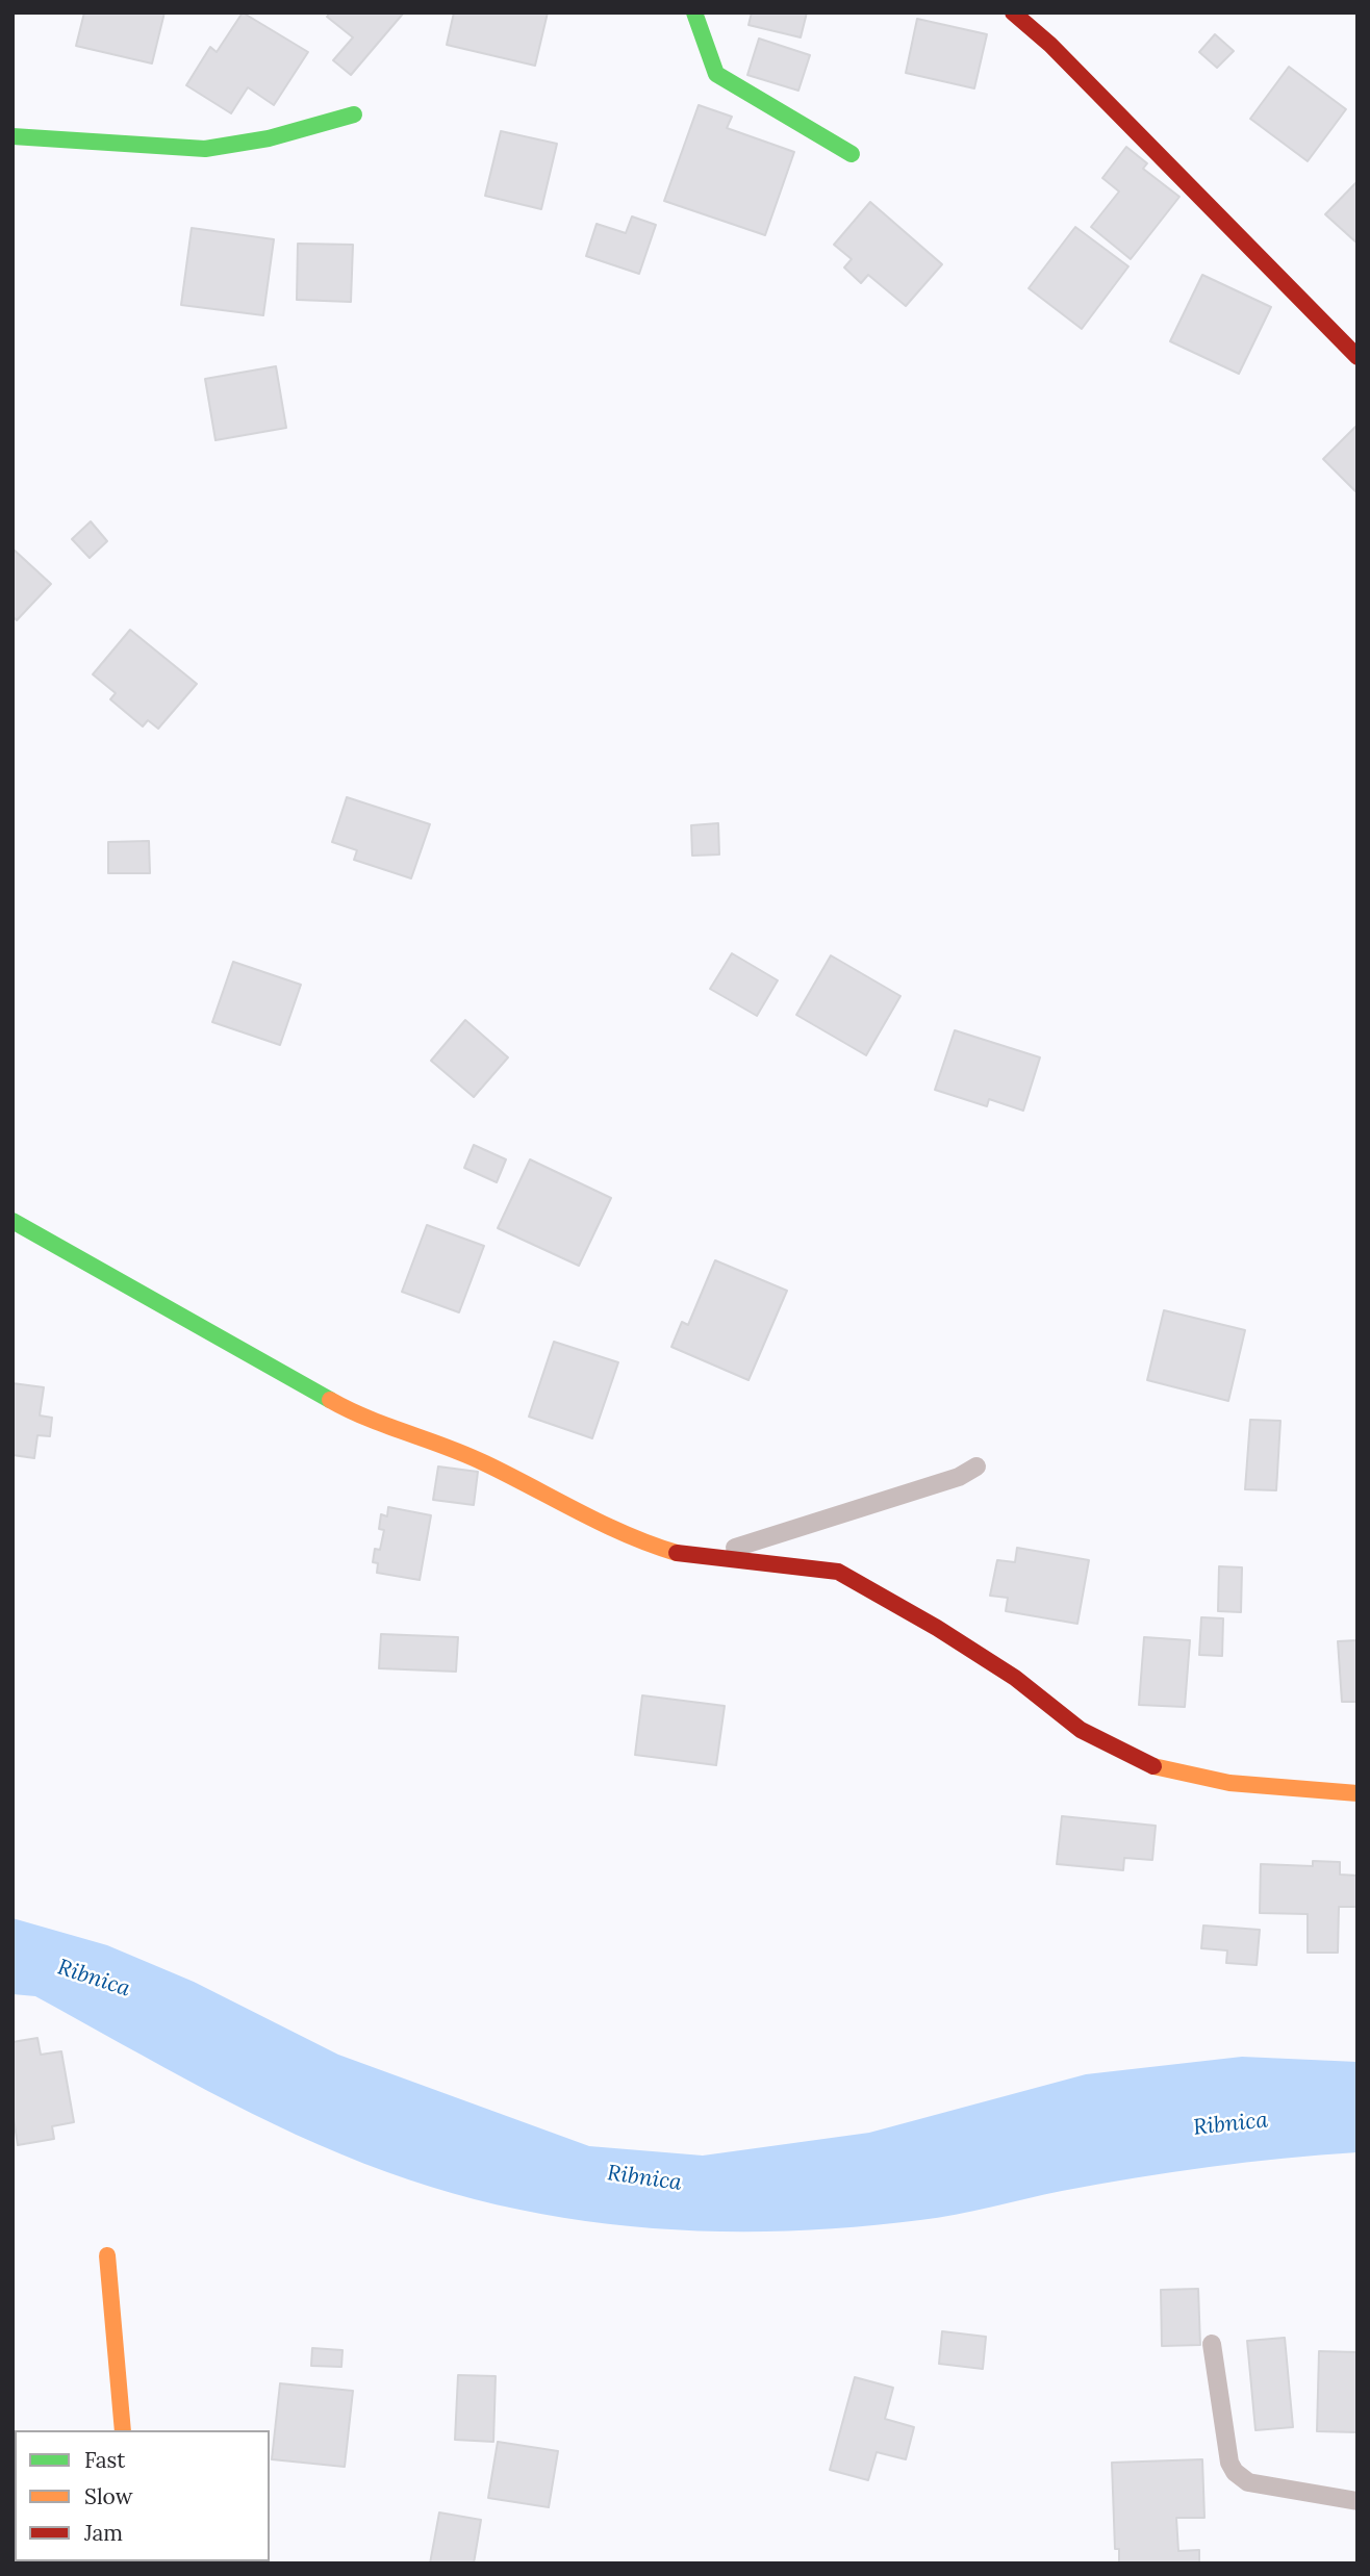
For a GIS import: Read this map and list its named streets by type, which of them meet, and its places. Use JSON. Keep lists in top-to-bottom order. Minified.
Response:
{"water":["Ribnica"],"legend":["Fast","Slow","Jam"]}
